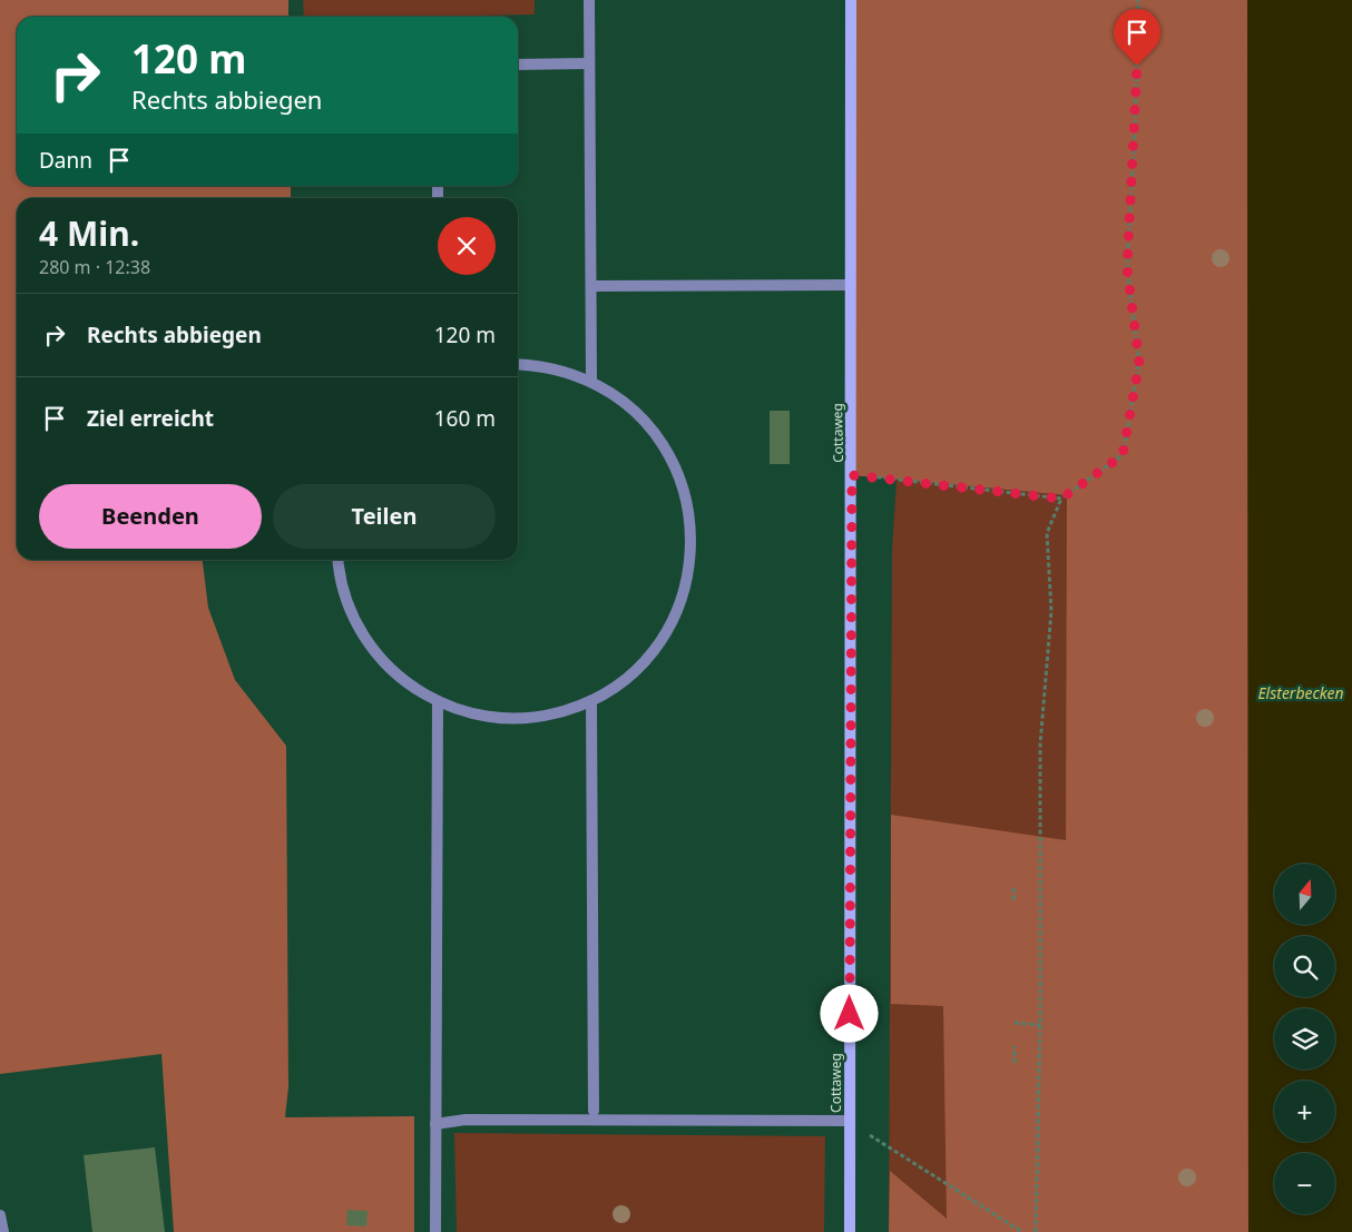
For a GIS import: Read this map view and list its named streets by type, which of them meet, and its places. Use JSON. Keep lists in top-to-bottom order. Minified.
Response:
{"streets":{"street":["Cottaweg"]},"water":["Elsterbecken"],"north":"top","page":{"turn":["120 m","Rechts abbiegen"],"then":"Dann","heading":["4 Min.","280 m · 12:38"],"list":[{"name":"Rechts abbiegen","value":"120 m"},{"name":"Ziel erreicht","value":"160 m"}],"buttons":["Beenden","Teilen"],"map_buttons":["+","−"]}}
